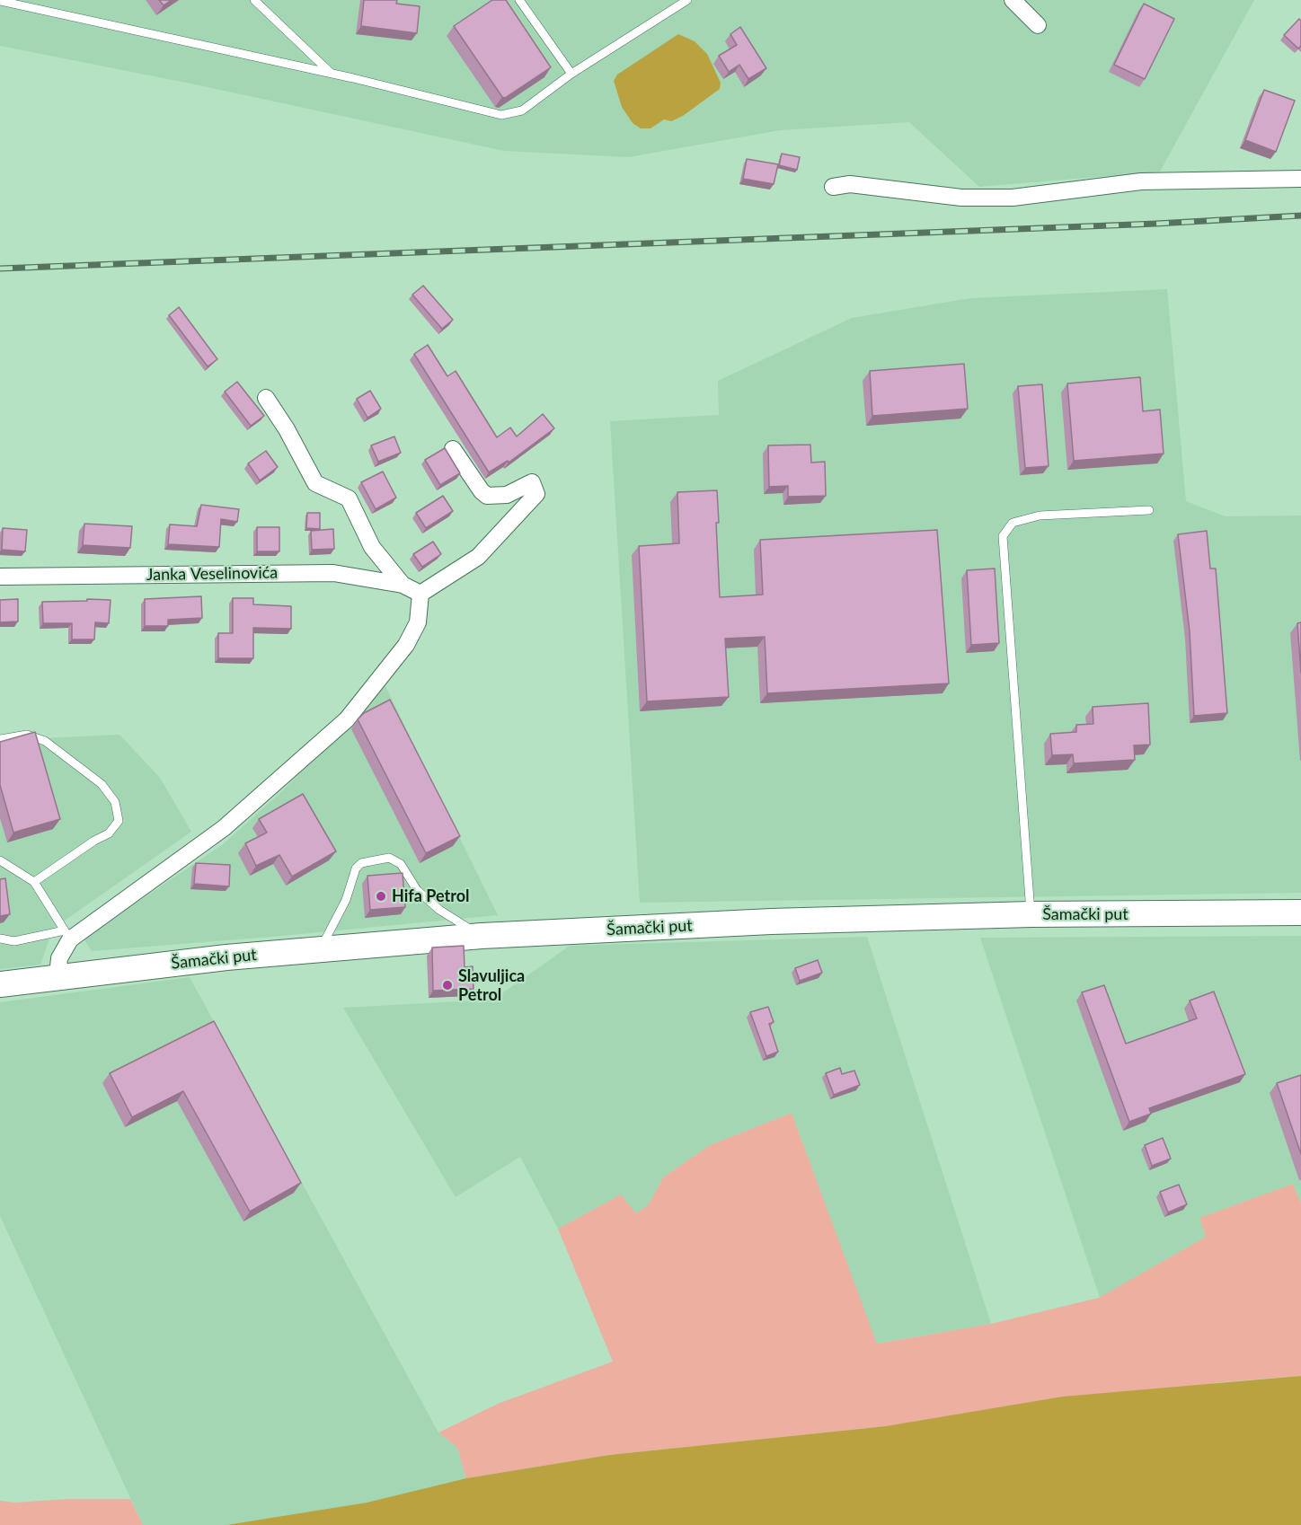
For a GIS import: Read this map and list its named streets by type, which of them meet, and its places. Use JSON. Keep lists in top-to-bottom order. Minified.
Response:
{"streets":{"main road":["Šamački put"],"street":["Janka Veselinovića"]},"places":["Hifa Petrol","Slavuljica Petrol"]}
